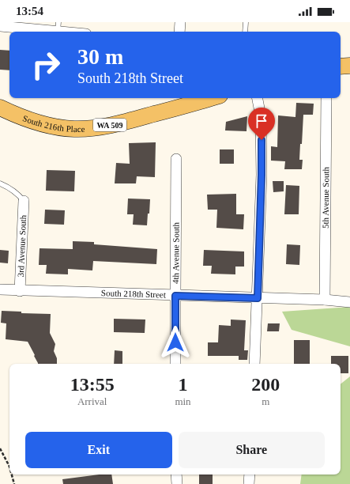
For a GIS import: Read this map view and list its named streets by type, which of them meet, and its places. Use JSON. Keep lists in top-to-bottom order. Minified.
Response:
{"streets":{"main road":["South 216th Place","WA 509"],"street":["5th Avenue South","3rd Avenue South","4th Avenue South","South 218th Street"]},"crossings":[["5th Avenue South","South 218th Street"],["3rd Avenue South","South 218th Street"],["4th Avenue South","South 218th Street"]],"page":{"status":"13:54","turn":["30 m","South 218th Street"],"eta":["13:55","Arrival","1","min","200","m"],"buttons":["Exit","Share"]}}
